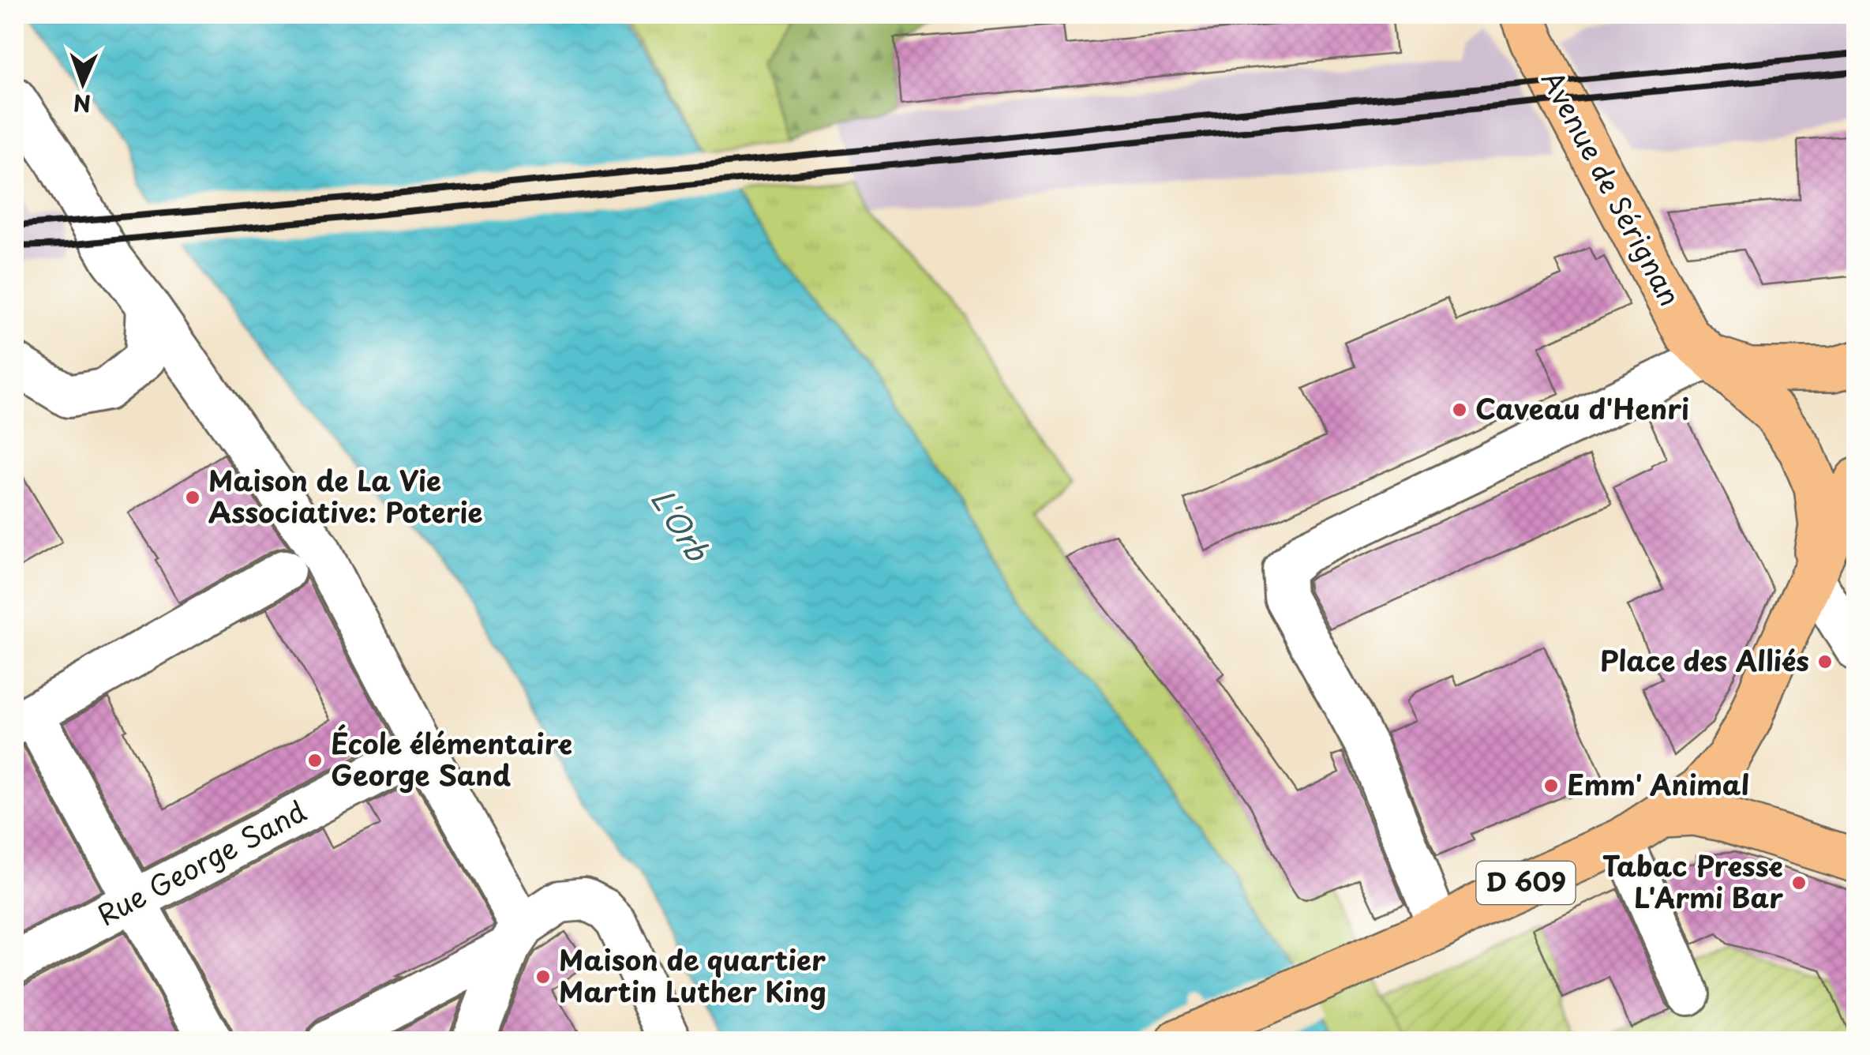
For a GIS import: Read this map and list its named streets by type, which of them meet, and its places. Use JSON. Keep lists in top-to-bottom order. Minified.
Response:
{"streets":{"main road":["Avenue de Sérignan","D 609"],"street":["Rue George Sand"]},"water":["L'Orb"],"places":["Caveau d'Henri","Maison de La Vie Associative: Poterie","Place des Alliés","École élémentaire George Sand","Emm' Animal","Tabac Presse L'Armi Bar","Maison de quartier Martin Luther King"],"north":"bottom"}
